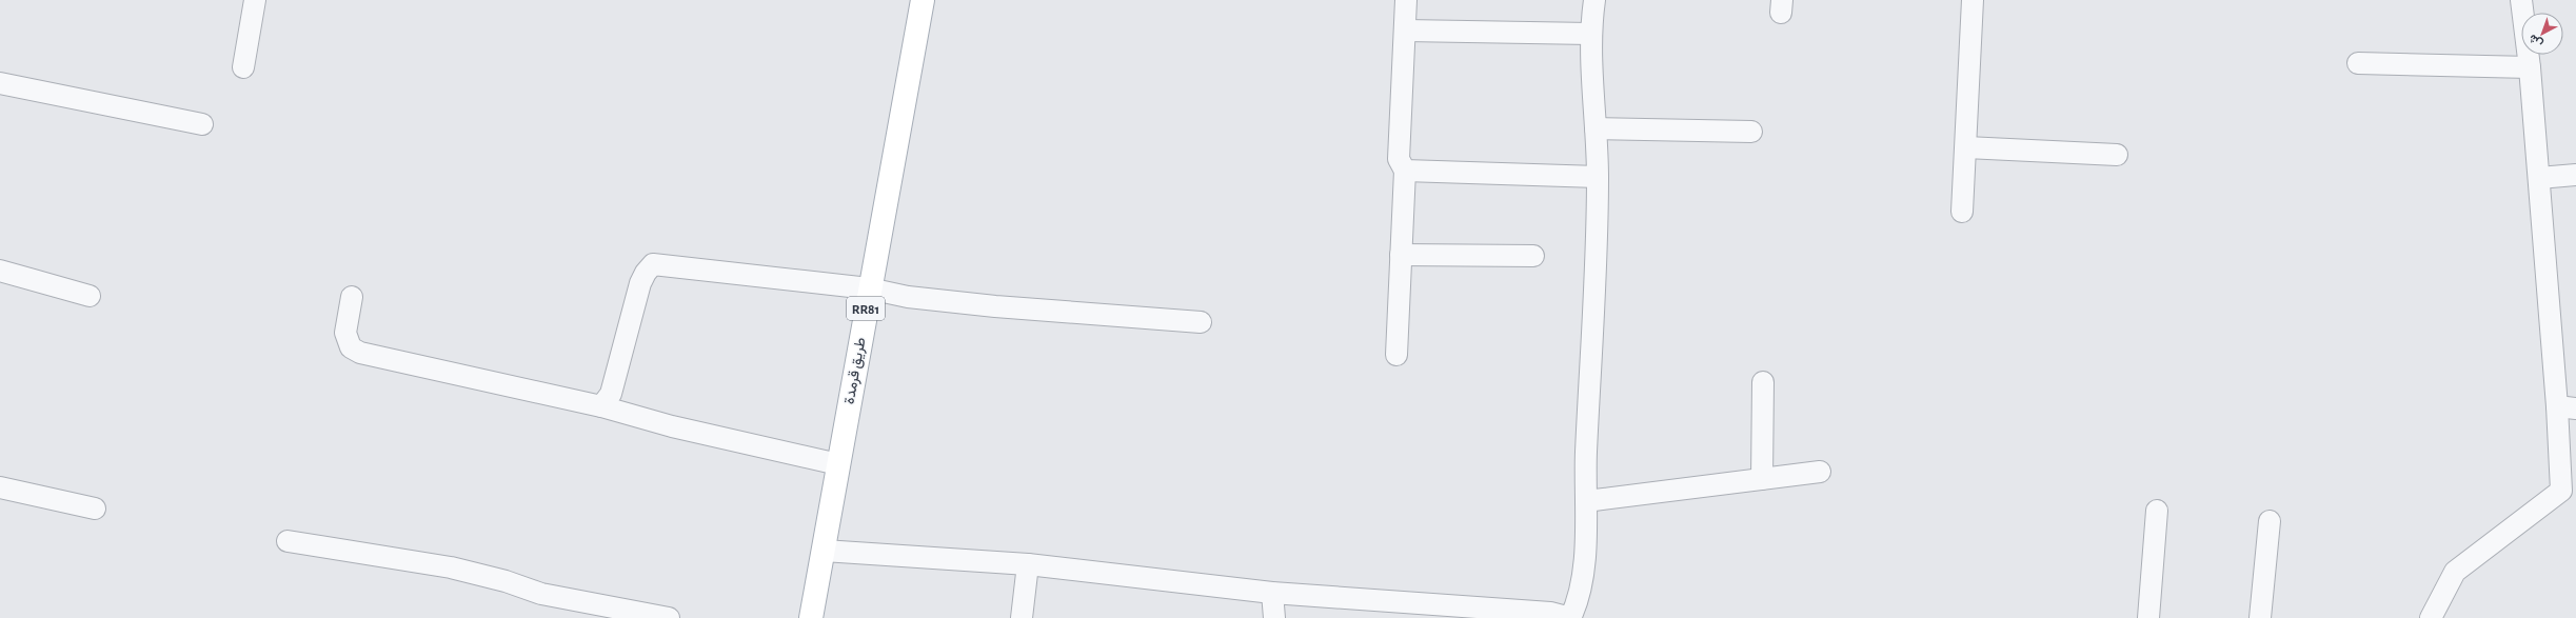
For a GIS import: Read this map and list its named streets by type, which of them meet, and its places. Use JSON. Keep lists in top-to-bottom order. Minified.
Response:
{"streets":{"main road":["RR81","طريق قرمدة"]},"north":"bottom left"}
